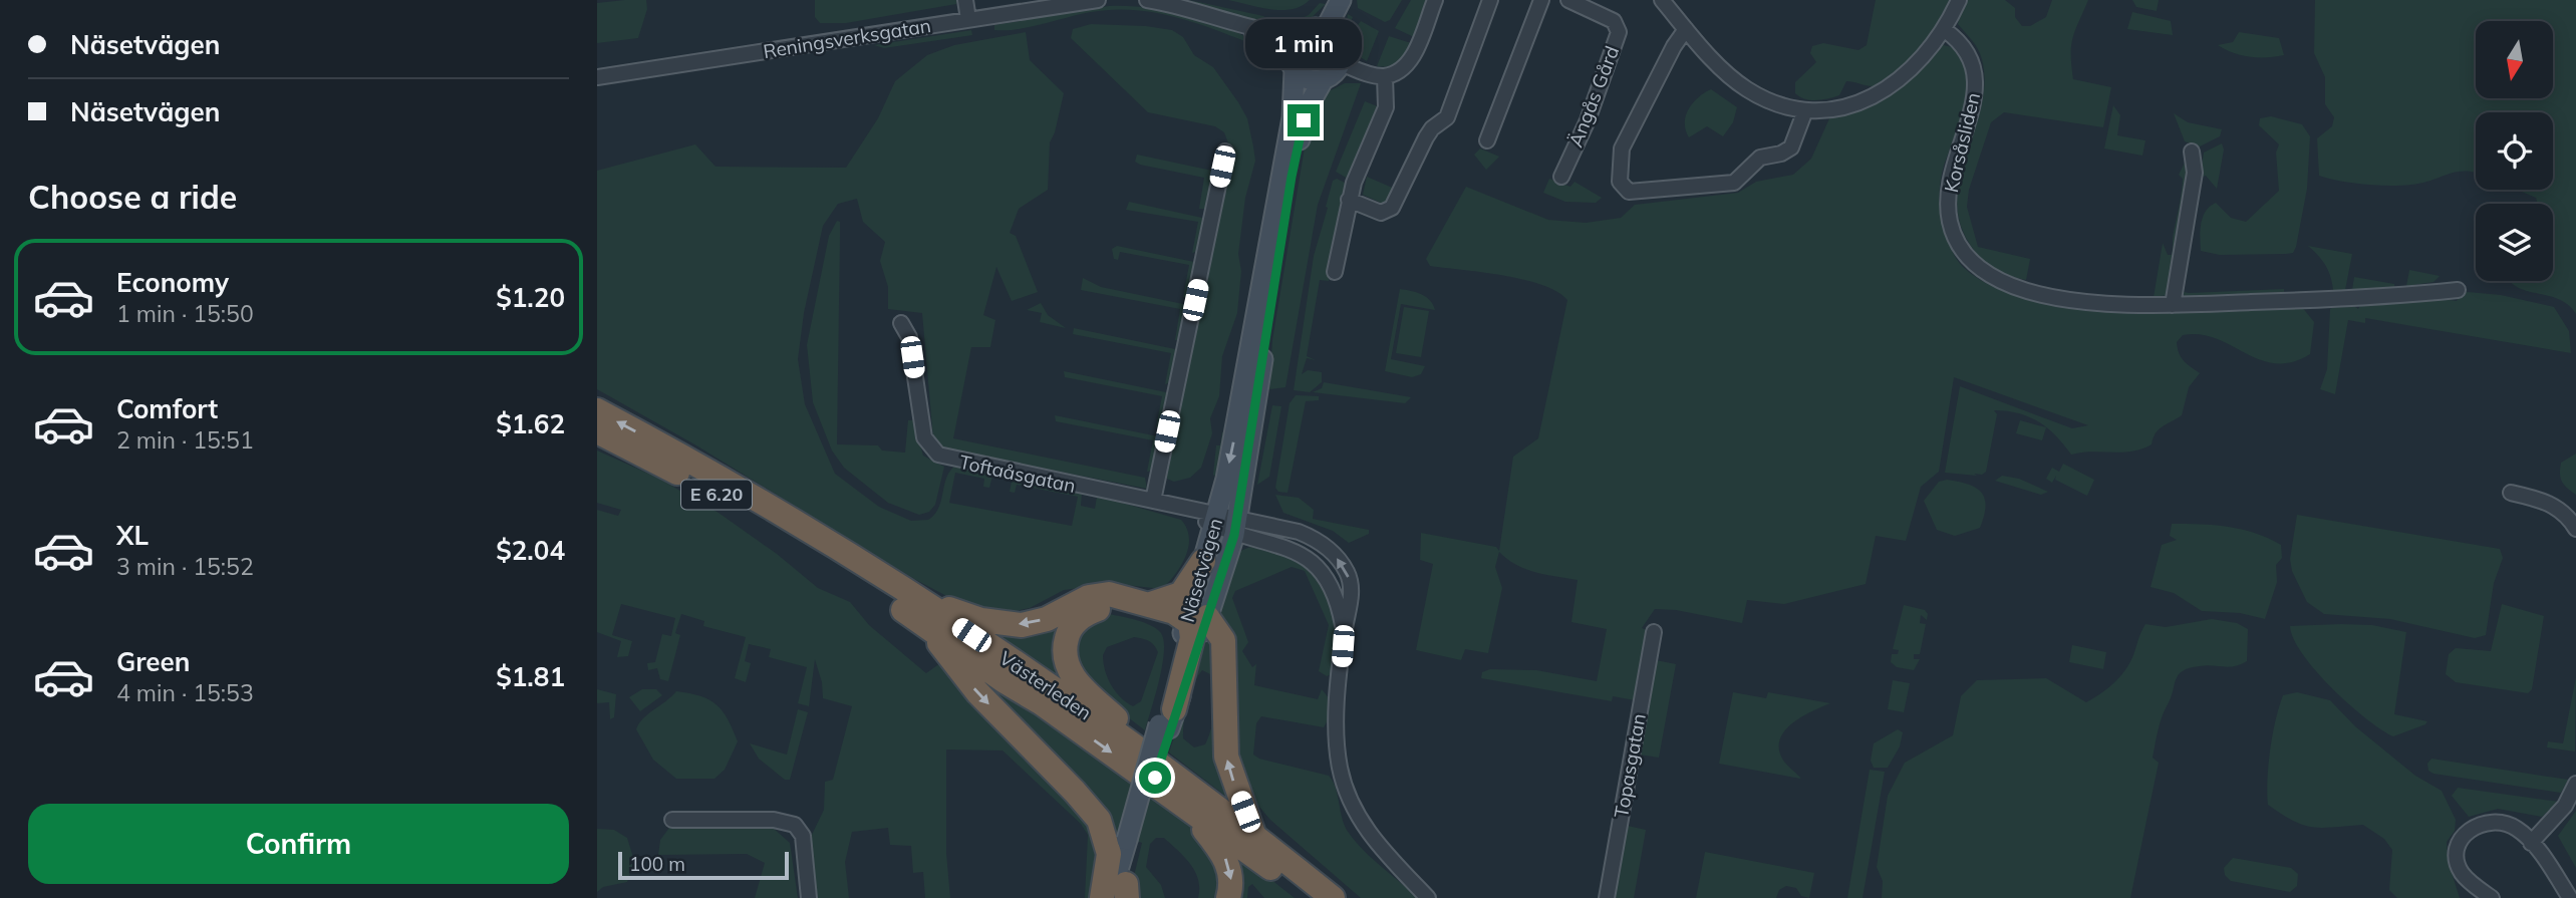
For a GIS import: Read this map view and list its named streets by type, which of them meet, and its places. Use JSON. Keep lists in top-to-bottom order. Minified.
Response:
{"streets":{"highway":["E 6.20","Västerleden"],"street":["Reningsverksgatan","Ängås Gård","Korsåsliden","Toftaåsgatan","Näsetvägen","Topasgatan"]},"crossings":[["Toftaåsgatan","Näsetvägen"]],"scale_bar":"100 m","north":"bottom","page":{"banner":["Näsetvägen","Näsetvägen"],"bubble":"1 min","heading":"Choose a ride","list":[{"name":"Economy","note":"1 min · 15:50","value":"$1.20"},{"name":"Comfort","note":"2 min · 15:51","value":"$1.62"},{"name":"XL","note":"3 min · 15:52","value":"$2.04"},{"name":"Green","note":"4 min · 15:53","value":"$1.81"}],"buttons":"Confirm","scale":"100 m"}}
